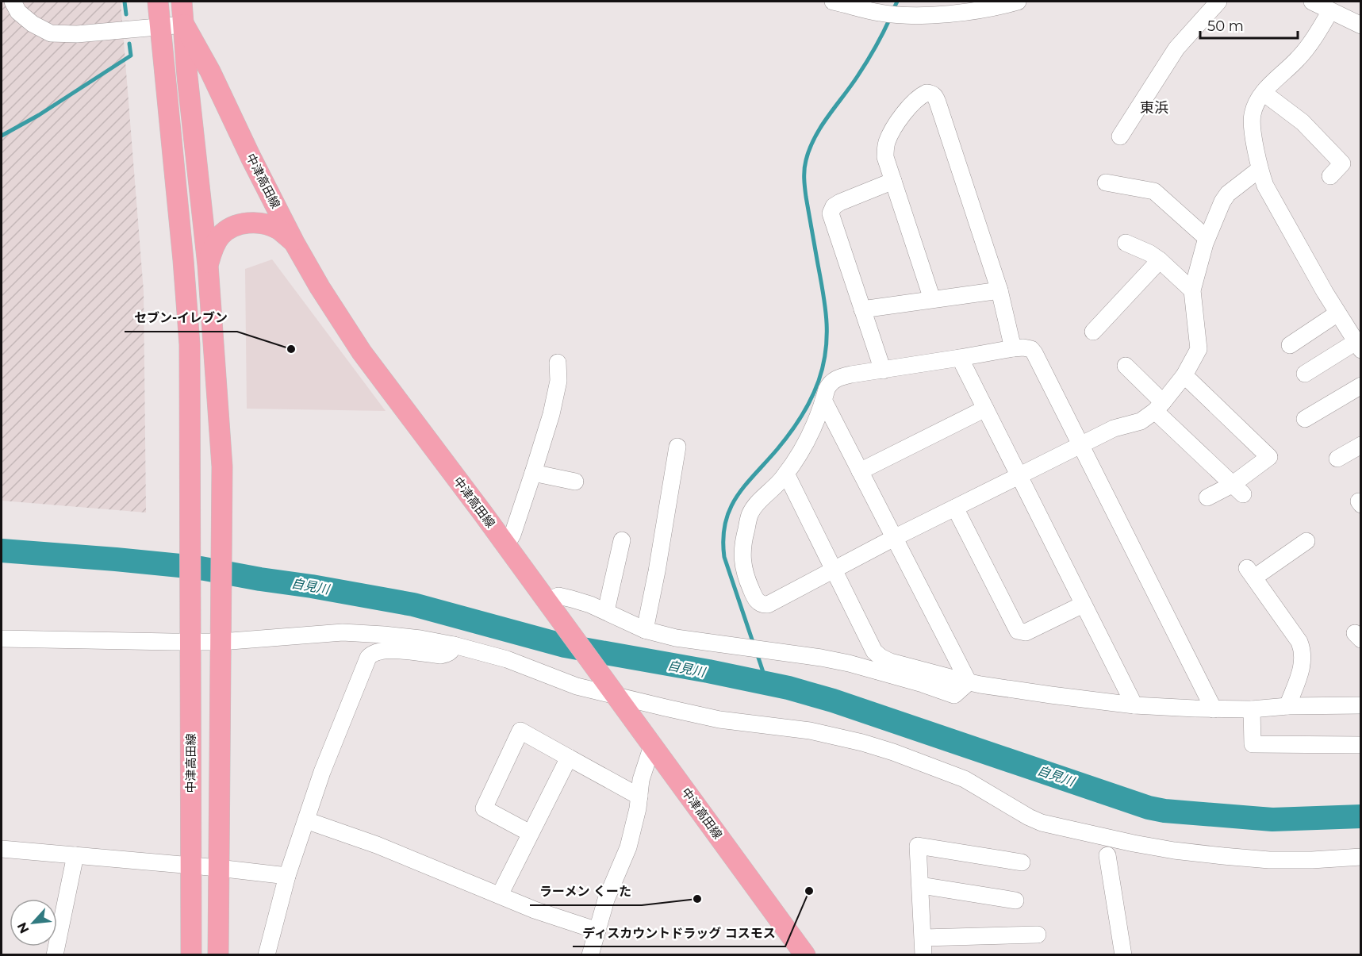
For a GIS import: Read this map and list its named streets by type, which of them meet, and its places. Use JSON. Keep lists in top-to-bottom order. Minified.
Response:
{"streets":{"main road":["中津高田線"]},"districts":["東浜"],"water":["自見川"],"places":["セブン-イレブン","ディスカウントドラッグ コスモス","ラーメン くーた"],"scale_bar":"50 m","north":"bottom left"}
